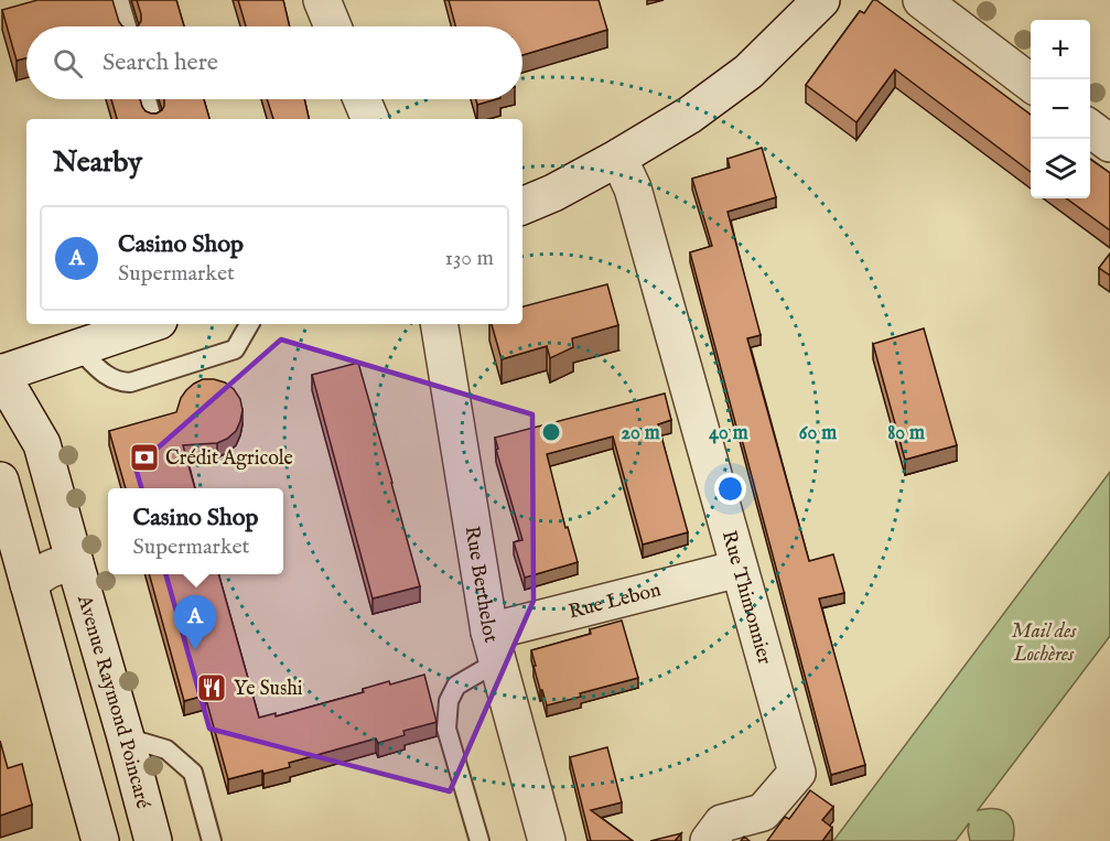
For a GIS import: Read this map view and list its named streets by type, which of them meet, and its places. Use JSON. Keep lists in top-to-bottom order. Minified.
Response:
{"streets":{"street":["Rue Berthelot","Rue Thimonnier","Rue Lebon","Avenue Raymond Poincaré"]},"crossings":[["Rue Berthelot","Rue Lebon"],["Rue Thimonnier","Rue Lebon"]],"parks":["Mail des Lochères"],"places":{"bank":["Crédit Agricole"],"restaurant":["Ye Sushi"]},"page":{"map_buttons":["+","−"],"search":"Search here","heading":"Nearby","list":[{"mark":"A","name":"Casino Shop","note":"Supermarket","value":"130 m"}],"popup":["Casino Shop","Supermarket"],"pins":"A"},"rings":["20 m","40 m","60 m","80 m"]}
